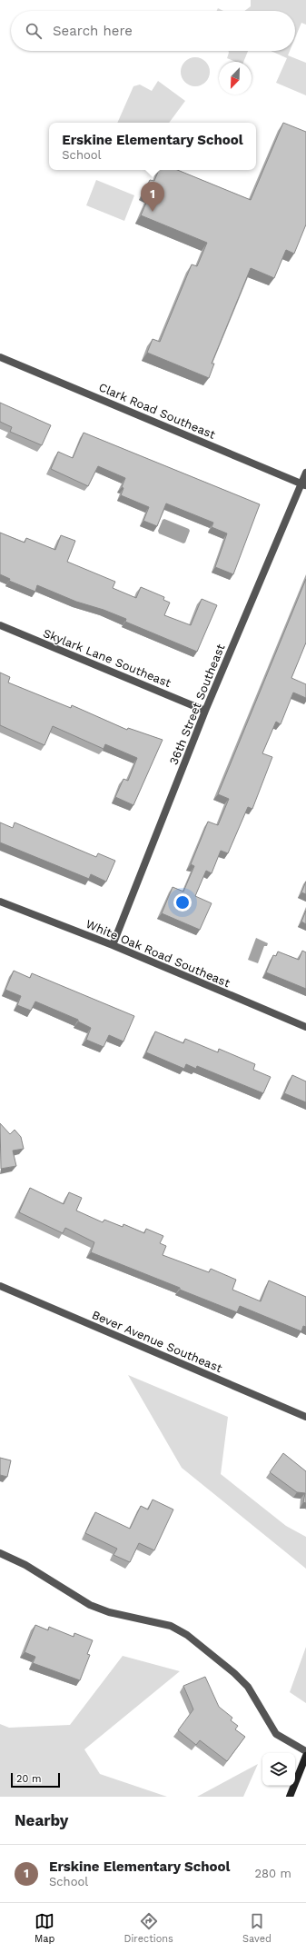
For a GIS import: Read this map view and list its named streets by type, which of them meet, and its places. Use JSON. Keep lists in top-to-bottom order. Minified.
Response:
{"streets":{"street":["Clark Road Southeast","Skylark Lane Southeast","36th Street Southeast","White Oak Road Southeast","Bever Avenue Southeast"]},"crossings":[["Clark Road Southeast","36th Street Southeast"],["Skylark Lane Southeast","36th Street Southeast"],["36th Street Southeast","White Oak Road Southeast"]],"scale_bar":"20 m","north":"bottom left","page":{"search":"Search here","popup":["Erskine Elementary School","School"],"pins":"1","scale":"20 m","heading":"Nearby","list":[{"mark":"1","name":"Erskine Elementary School","note":"School","value":"280 m"}],"nav":["Map","Directions","Saved"]}}
